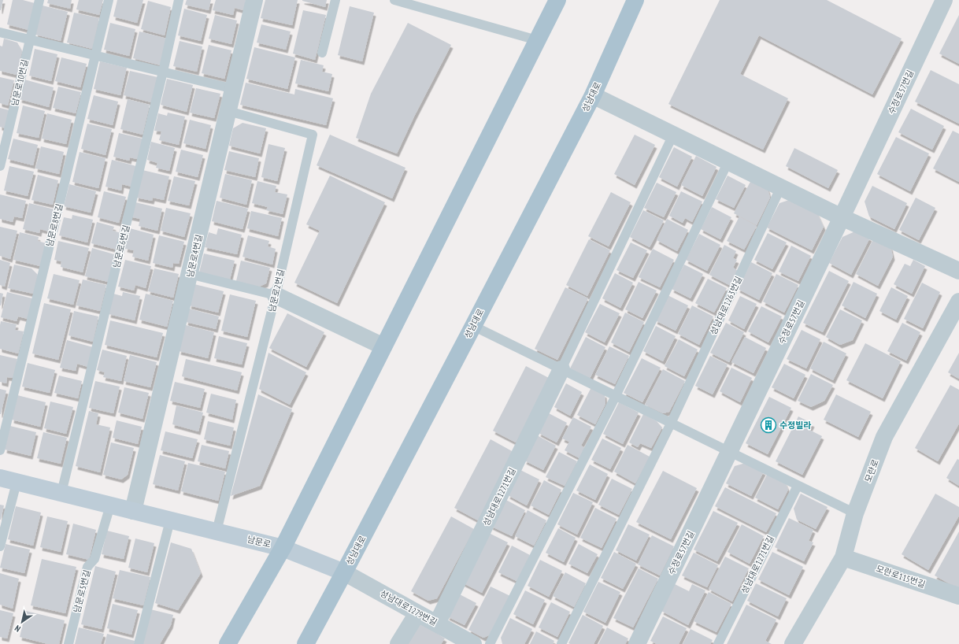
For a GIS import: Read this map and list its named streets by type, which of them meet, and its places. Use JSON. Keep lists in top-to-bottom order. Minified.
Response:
{"streets":{"main road":["성남대로","남문로"],"street":["수정로57번길","남문로4번길","모란로","성남대로1271번길","모란로115번길","성남대로1279번길"],"lane":["남문로10번길","남문로8번길","남문로6번길","남문로2번길","성남대로1263번길","남문로5번길"]},"crossings":[["성남대로","남문로"],["성남대로","성남대로1279번길"],["남문로6번길","남문로"],["남문로4번길","남문로2번길"],["남문로4번길","남문로"],["남문로2번길","남문로"],["모란로","모란로115번길"],["성남대로1271번길","성남대로1279번길"],["남문로","남문로5번길"],["남문로","성남대로1279번길"]],"places":{"building":["수정빌라"]},"north":"bottom left"}
